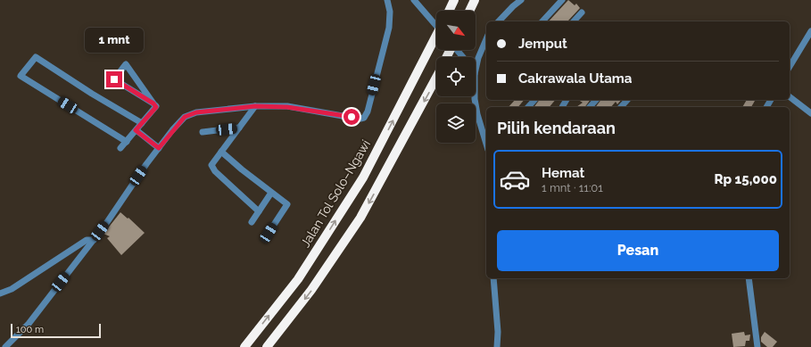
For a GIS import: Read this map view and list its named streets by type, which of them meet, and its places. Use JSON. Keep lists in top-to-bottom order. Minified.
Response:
{"streets":{"highway":["Jalan Tol Solo–Ngawi"]},"scale_bar":"100 m","north":"bottom right","page":{"banner":["Jemput","Cakrawala Utama"],"bubble":"1 mnt","heading":"Pilih kendaraan","list":[{"name":"Hemat","note":"1 mnt · 11:01","value":"Rp 15,000"}],"buttons":"Pesan","scale":"100 m"}}
